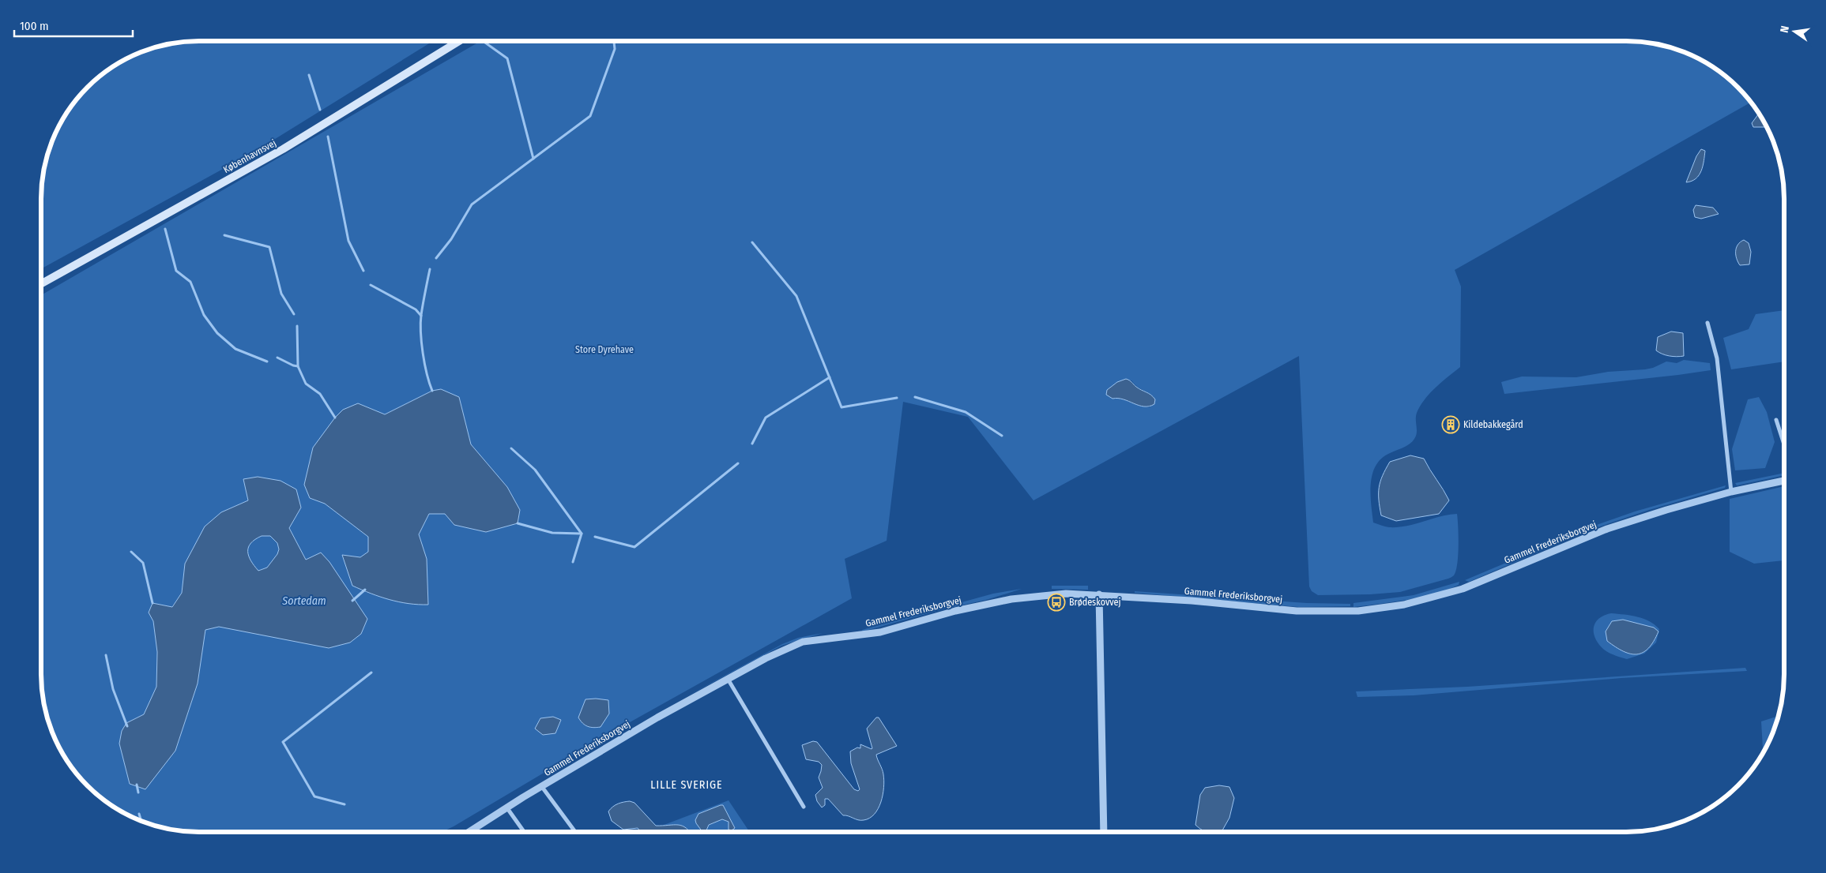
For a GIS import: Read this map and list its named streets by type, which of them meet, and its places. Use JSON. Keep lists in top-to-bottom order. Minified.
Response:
{"streets":{"main road":["Københavnsvej"],"street":["Gammel Frederiksborgvej"]},"districts":["LILLE SVERIGE"],"water":["Sortedam"],"parks":["Store Dyrehave"],"places":{"building":["Kildebakkegård"],"bus stop":["Brødeskovvej"]},"scale_bar":"100 m","north":"left"}
